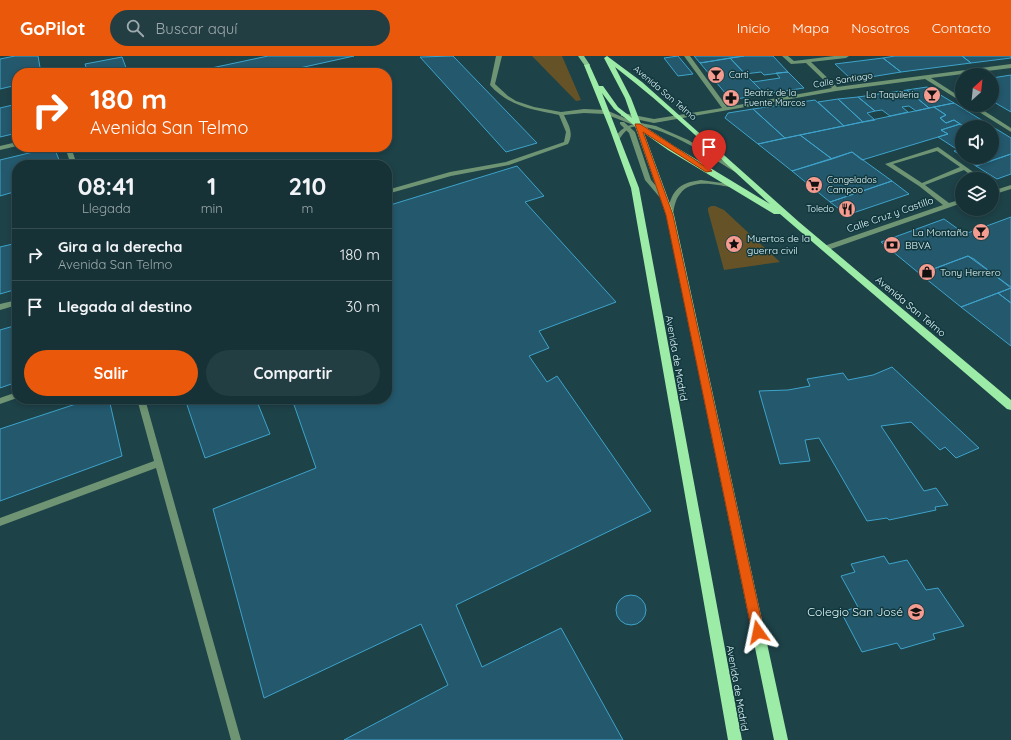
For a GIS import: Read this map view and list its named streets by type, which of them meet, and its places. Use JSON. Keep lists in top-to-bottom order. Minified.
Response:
{"streets":{"main road":["Avenida San Telmo","Avenida de Madrid"],"street":["Calle Santiago","Calle Cruz y Castillo"]},"crossings":[["Calle Santiago","Avenida San Telmo"],["Calle Santiago","Avenida de Madrid"],["Avenida San Telmo","Calle Cruz y Castillo"],["Avenida San Telmo","Avenida de Madrid"]],"places":{"bar":["Carti","La Taquileria","La Montaña"],"pharmacy":["Beatriz de la Fuente Marcos"],"supermarket":["Congelados Campoo"],"restaurant":["Toledo"],"place":["Muertos de la guerra civil"],"bank":["BBVA"],"shop":["Tony Herrero"],"school or university":["Colegio San José"]},"north":"top right","page":{"header":"GoPilot","search":"Buscar aquí","nav":["Inicio","Mapa","Nosotros","Contacto"],"turn":["180 m","Avenida San Telmo"],"eta":["08:41","Llegada","1","min","210","m"],"list":[{"name":"Gira a la derecha","note":"Avenida San Telmo","value":"180 m"},{"name":"Llegada al destino","value":"30 m"}],"buttons":["Salir","Compartir"]}}
